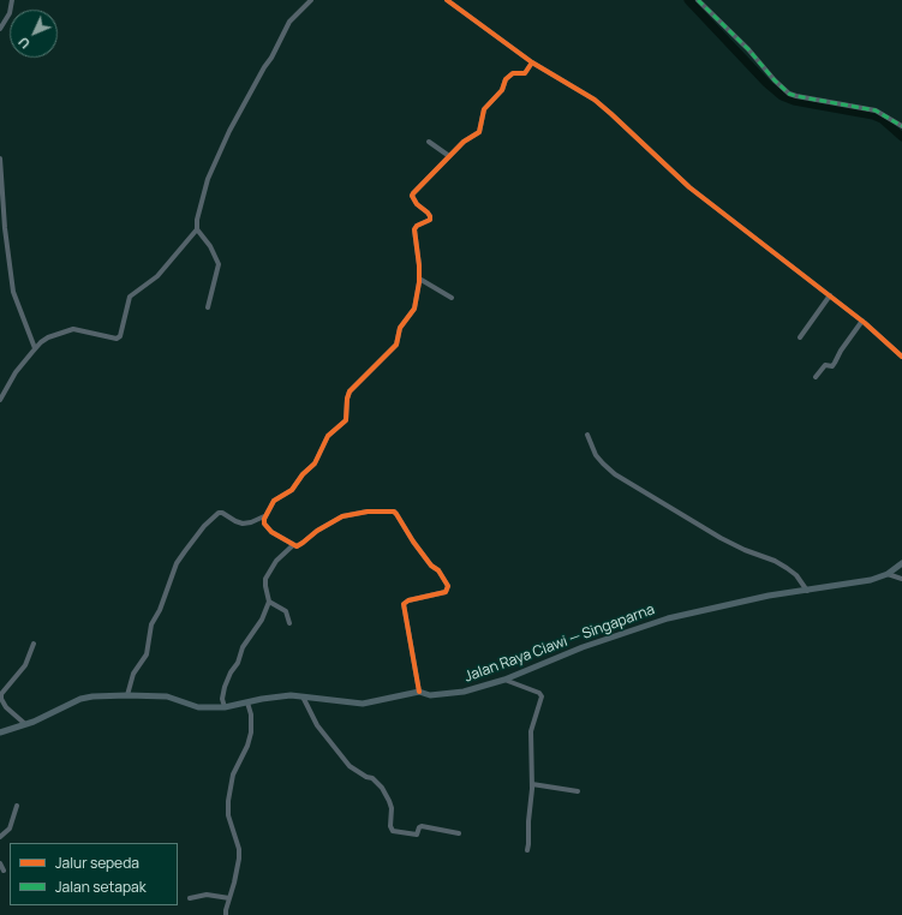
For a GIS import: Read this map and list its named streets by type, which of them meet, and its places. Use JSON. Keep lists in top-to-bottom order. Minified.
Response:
{"streets":{"main road":["Jalan Raya Ciawi — Singaparna"]},"legend":["Jalur sepeda","Jalan setapak"],"north":"bottom left"}
